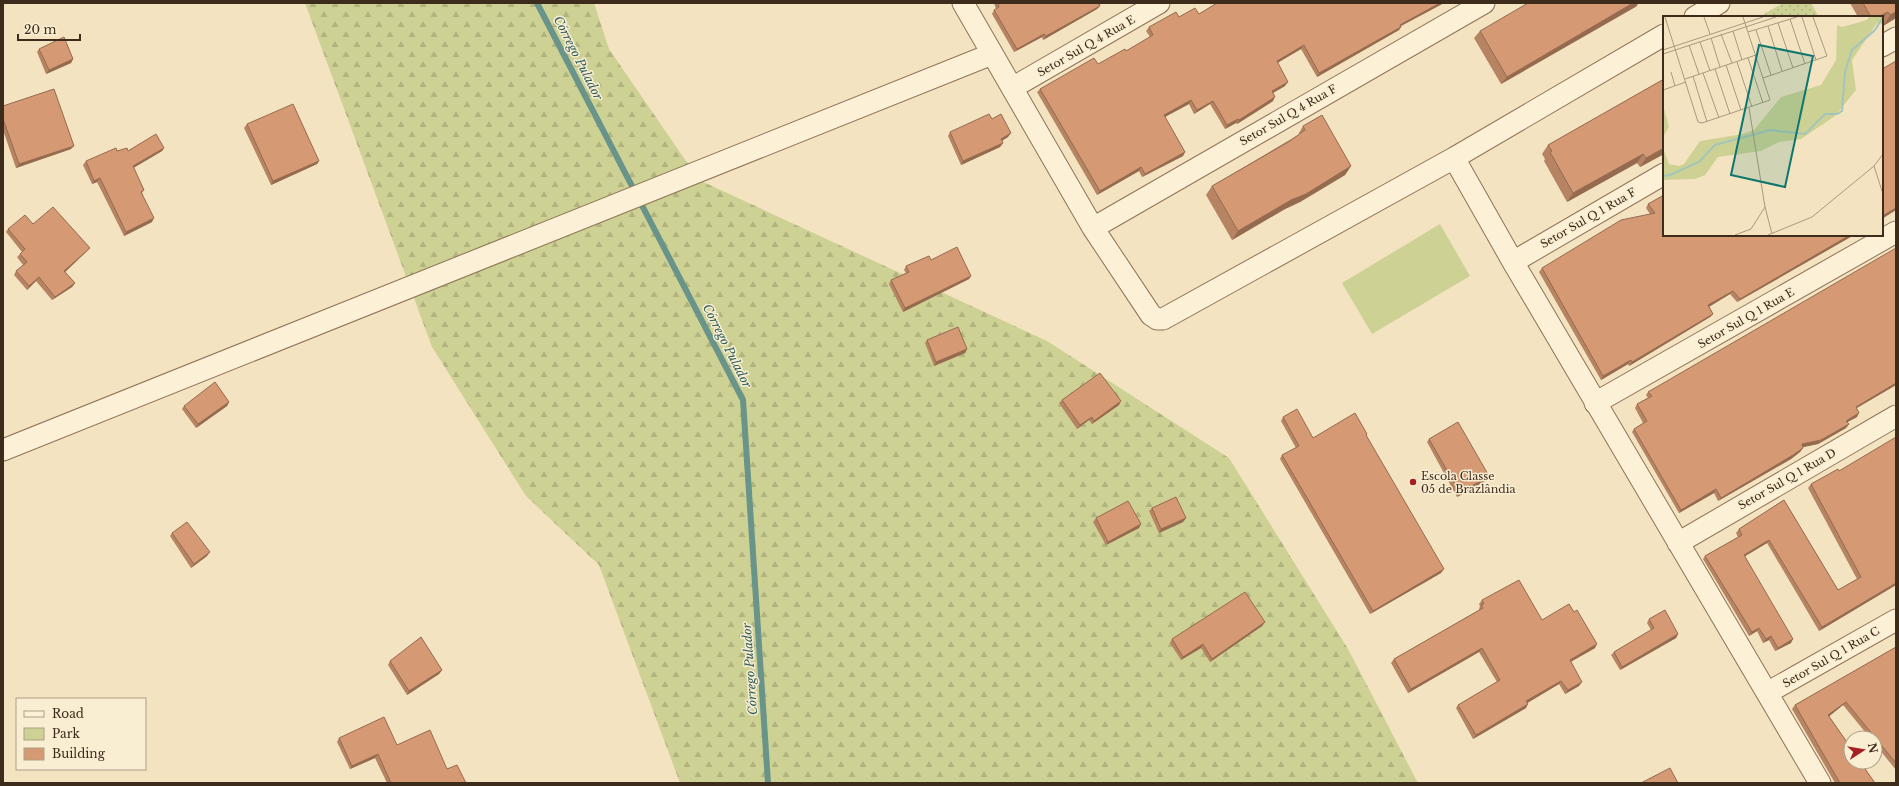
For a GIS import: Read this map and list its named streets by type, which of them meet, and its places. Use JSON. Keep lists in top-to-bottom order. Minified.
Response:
{"streets":{"street":["Setor Sul Q 4 Rua E","Setor Sul Q 4 Rua F","Setor Sul Q 1 Rua F","Setor Sul Q 1 Rua E","Setor Sul Q 1 Rua D","Setor Sul Q 1 Rua C"]},"water":["Córrego Pulador"],"places":["Escola Classe 05 de Brazlândia"],"legend":["Road","Park","Building"],"scale_bar":"20 m","north":"right"}
